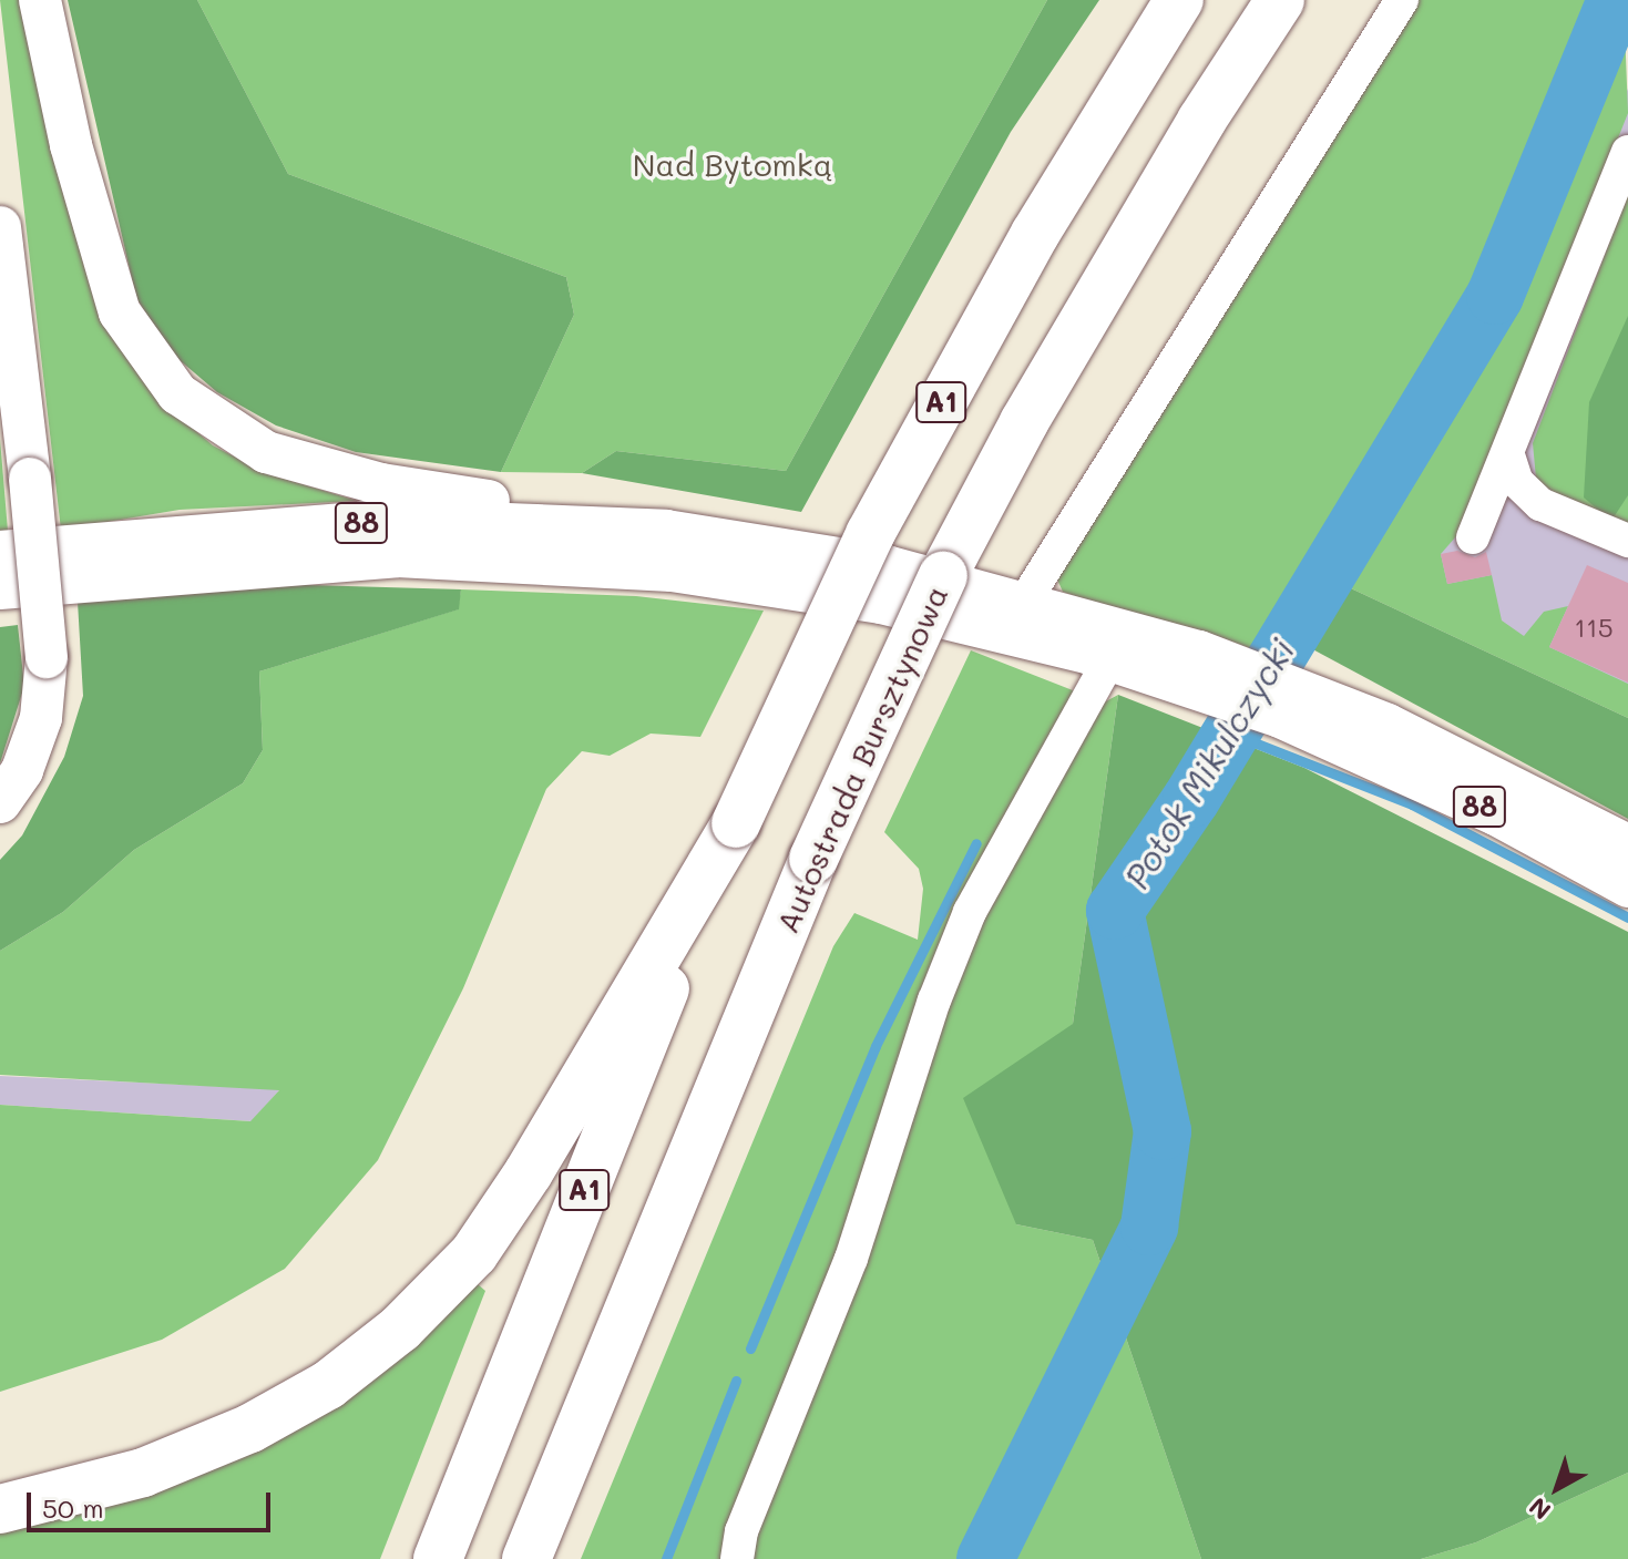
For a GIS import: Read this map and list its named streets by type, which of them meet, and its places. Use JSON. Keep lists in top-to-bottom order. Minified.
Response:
{"streets":{"highway":["A1","Autostrada Bursztynowa"],"main road":["88"]},"water":["Potok Mikulczycki"],"parks":["Nad Bytomką"],"house_numbers":["115"],"scale_bar":"50 m","north":"bottom left"}
